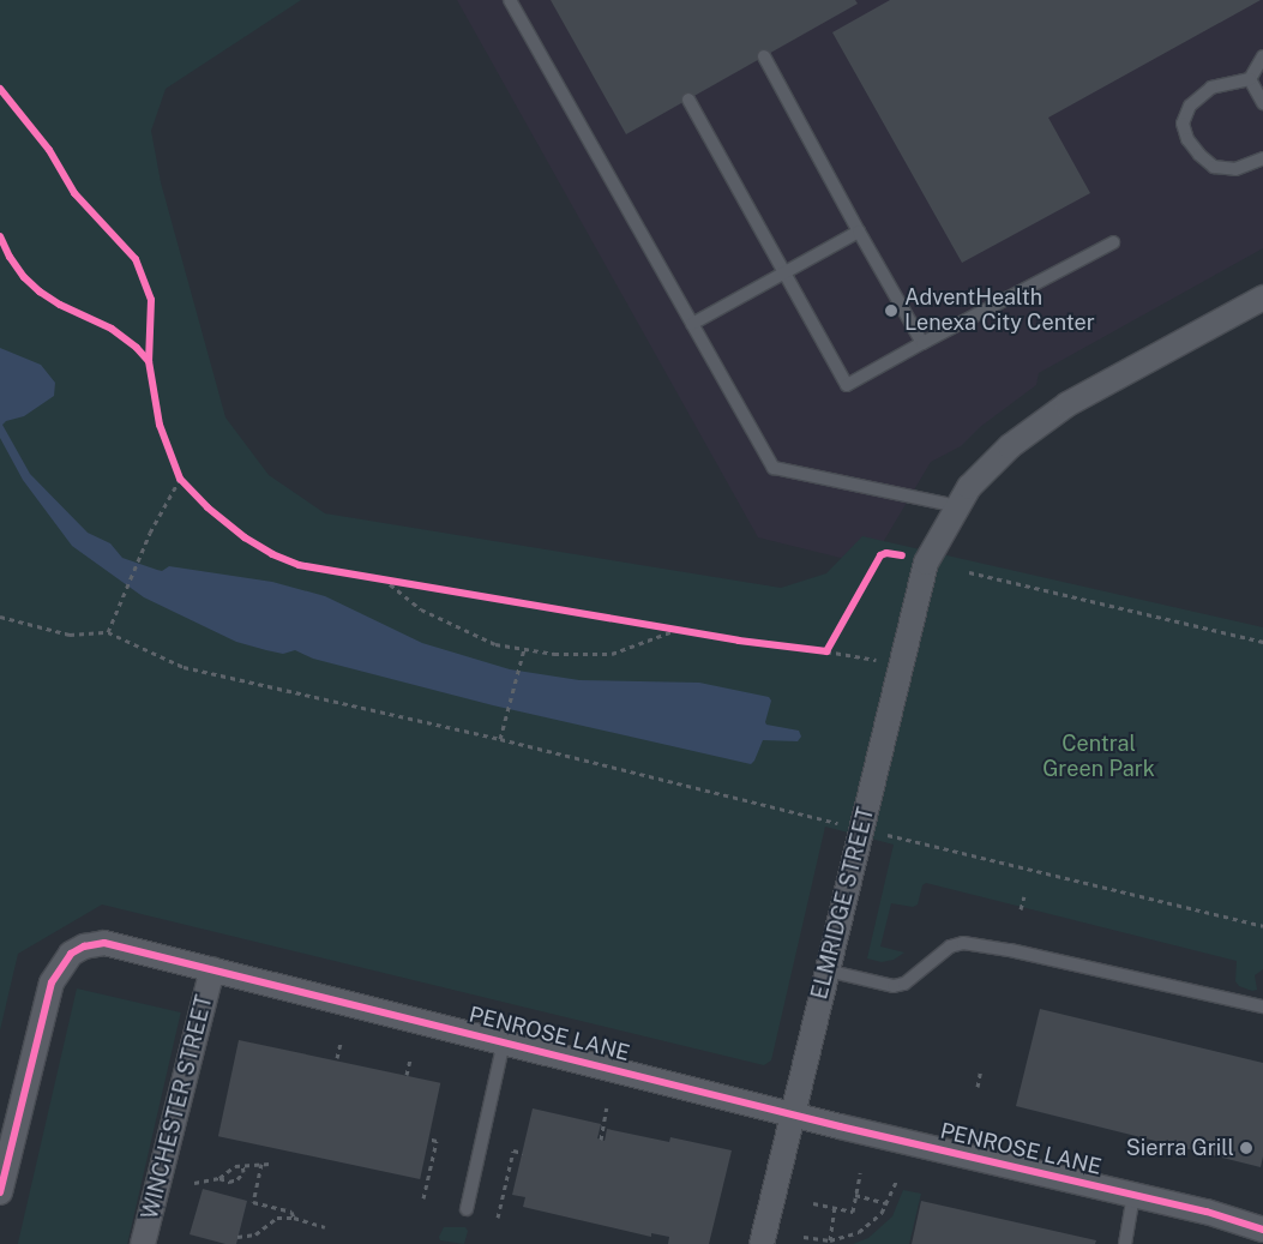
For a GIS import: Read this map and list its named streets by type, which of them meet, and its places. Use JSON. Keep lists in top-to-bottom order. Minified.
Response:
{"streets":{"street":["ELMRIDGE STREET","PENROSE LANE","WINCHESTER STREET"]},"crossings":[["ELMRIDGE STREET","PENROSE LANE"],["PENROSE LANE","WINCHESTER STREET"]],"parks":["Central Green Park"],"places":["AdventHealth Lenexa City Center","Sierra Grill"]}
